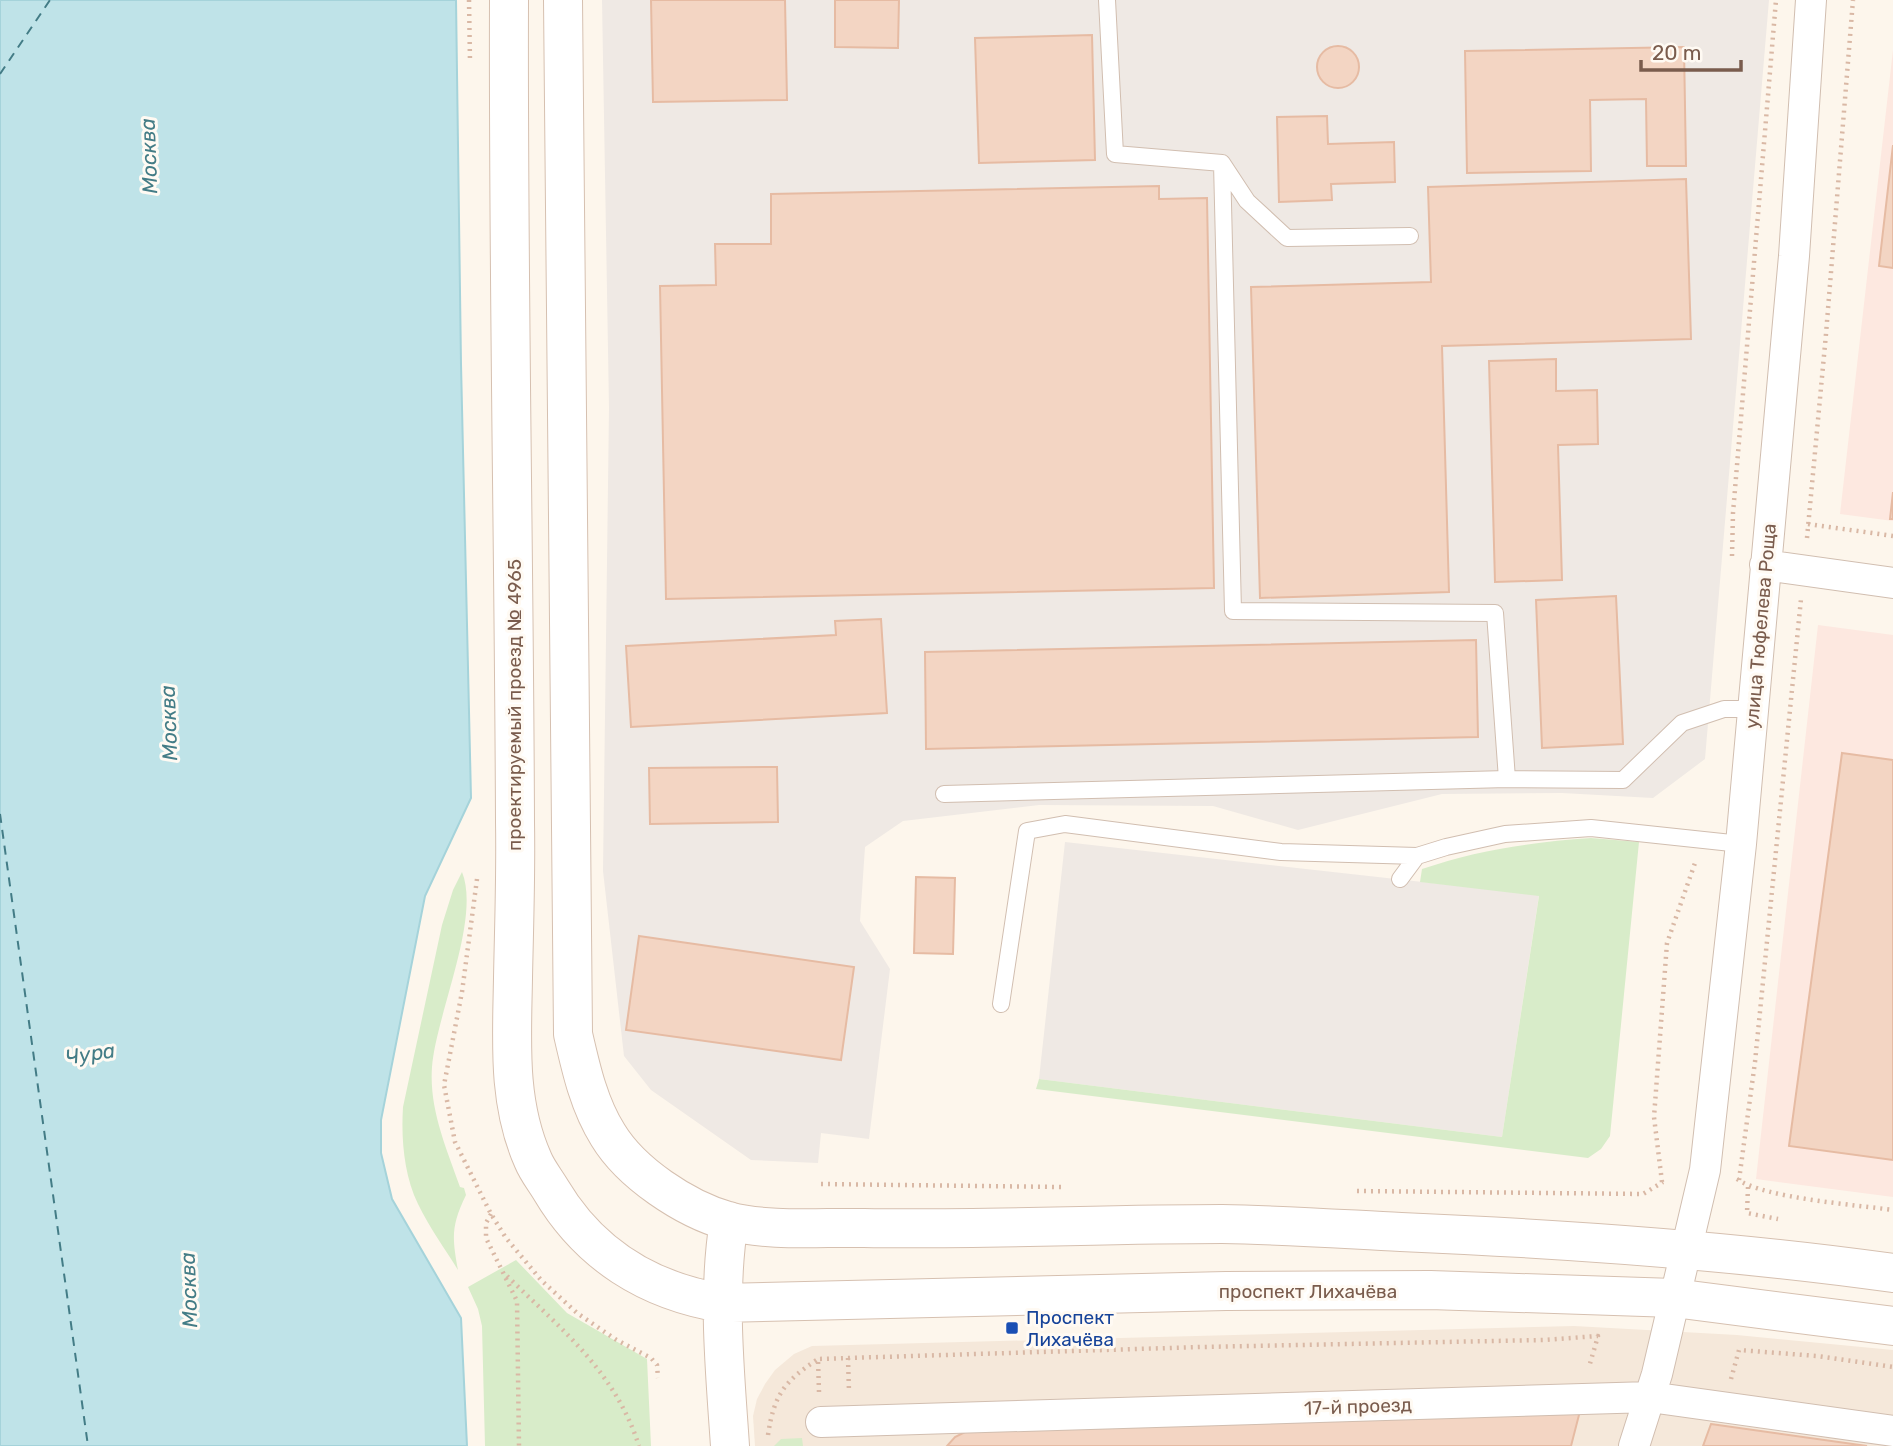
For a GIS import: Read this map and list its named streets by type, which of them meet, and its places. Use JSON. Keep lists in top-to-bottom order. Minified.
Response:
{"streets":{"main road":["проектируемый проезд № 4965","проспект Лихачёва"],"street":["улица Тюфелева Роща","17-й проезд"]},"crossings":[["улица Тюфелева Роща","проспект Лихачёва"],["улица Тюфелева Роща","17-й проезд"],["проектируемый проезд № 4965","проспект Лихачёва"]],"water":["Москва","Чура"],"places":{"transit":["Проспект Лихачёва"]},"scale_bar":"20 m"}
